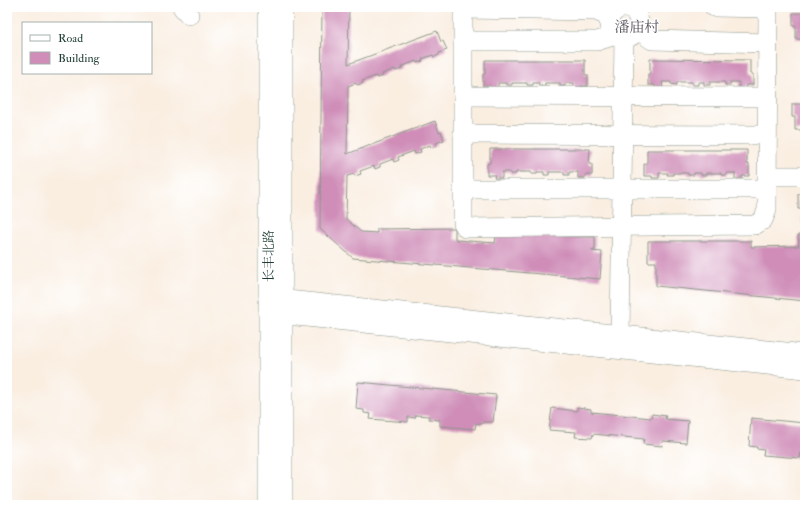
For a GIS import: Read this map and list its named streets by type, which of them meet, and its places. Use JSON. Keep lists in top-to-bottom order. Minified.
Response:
{"streets":{"street":["长丰北路"]},"districts":["潘庙村"],"legend":["Road","Building"]}
